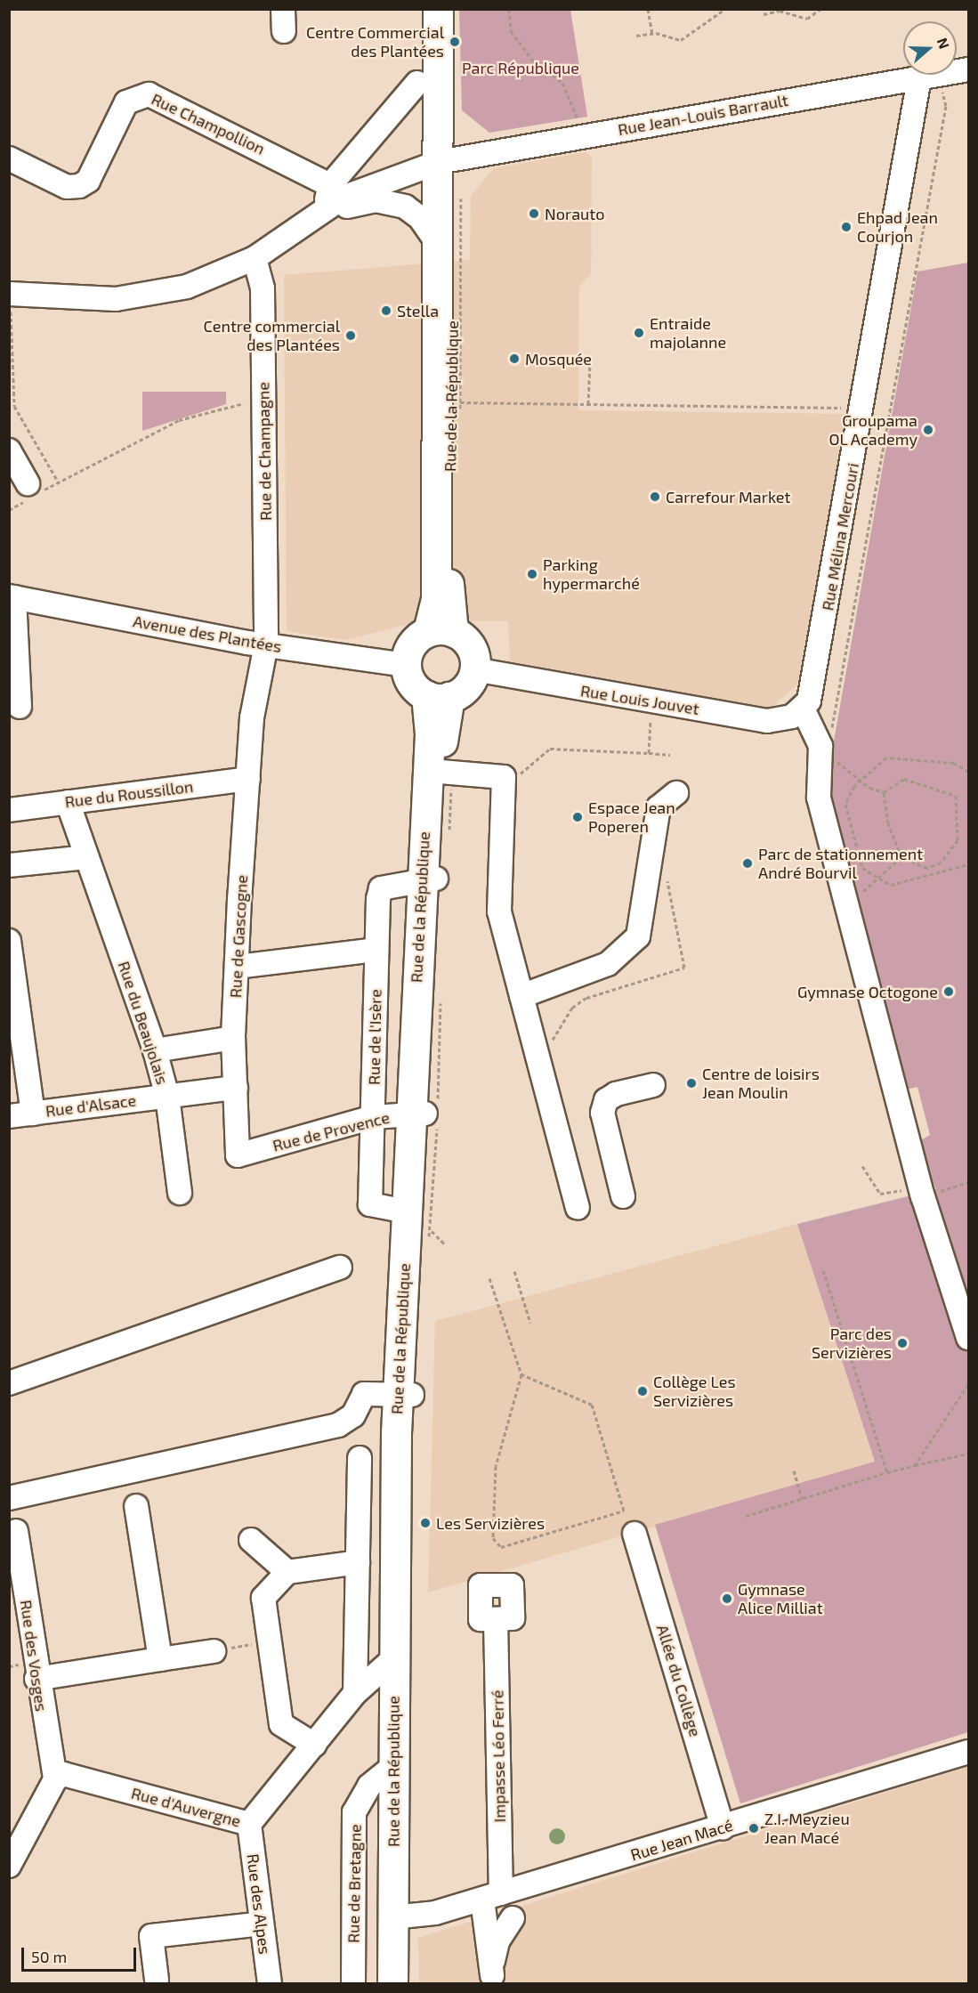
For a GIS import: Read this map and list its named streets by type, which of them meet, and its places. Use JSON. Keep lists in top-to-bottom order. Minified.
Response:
{"streets":{"main road":["Rue de la République"],"street":["Rue Jean-Louis Barrault","Rue Champollion","Rue de Champagne","Rue Mélina Mercouri","Avenue des Plantées","Rue Louis Jouvet","Rue du Roussillon","Rue de Gascogne","Rue du Beaujolais","Rue de l'Isère","Rue d'Alsace","Rue de Provence","Rue des Vosges","Allée du Collège","Impasse Léo Ferré","Rue d'Auvergne","Rue Jean Macé","Rue de Bretagne","Rue des Alpes"]},"crossings":[["Rue Jean-Louis Barrault","Rue de la République"],["Rue Jean-Louis Barrault","Rue de Champagne"],["Rue Jean-Louis Barrault","Rue Mélina Mercouri"],["Rue de la République","Avenue des Plantées"],["Rue de la République","Rue Louis Jouvet"],["Rue de la République","Rue de l'Isère"],["Rue de la République","Rue de Provence"],["Rue de la République","Rue d'Auvergne"],["Rue de la République","Rue Jean Macé"],["Rue de la République","Rue de Bretagne"],["Rue de Champagne","Avenue des Plantées"],["Rue de Champagne","Rue de Gascogne"],["Rue Mélina Mercouri","Rue Louis Jouvet"],["Avenue des Plantées","Rue Louis Jouvet"],["Avenue des Plantées","Rue de Gascogne"],["Rue du Roussillon","Rue de Gascogne"],["Rue du Roussillon","Rue du Beaujolais"],["Rue de Gascogne","Rue d'Alsace"],["Rue de Gascogne","Rue de Provence"],["Rue du Beaujolais","Rue d'Alsace"],["Rue de l'Isère","Rue de Provence"],["Rue des Vosges","Rue d'Auvergne"],["Allée du Collège","Rue Jean Macé"],["Impasse Léo Ferré","Rue Jean Macé"],["Rue d'Auvergne","Rue des Alpes"]],"parks":["Parc République"],"places":["Centre Commercial des Plantées","Norauto","Ehpad Jean Courjon","Stella","Entraide majolanne","Centre commercial des Plantées","Mosquée","Groupama OL Academy","Carrefour Market","Parking hypermarché","Espace Jean Poperen","Parc de stationnement André Bourvil","Gymnase Octogone","Centre de loisirs Jean Moulin","Parc des Servizières","Collège Les Servizières","Les Servizières","Gymnase Alice Milliat","Z.I. Meyzieu Jean Macé"],"scale_bar":"50 m","north":"right"}
